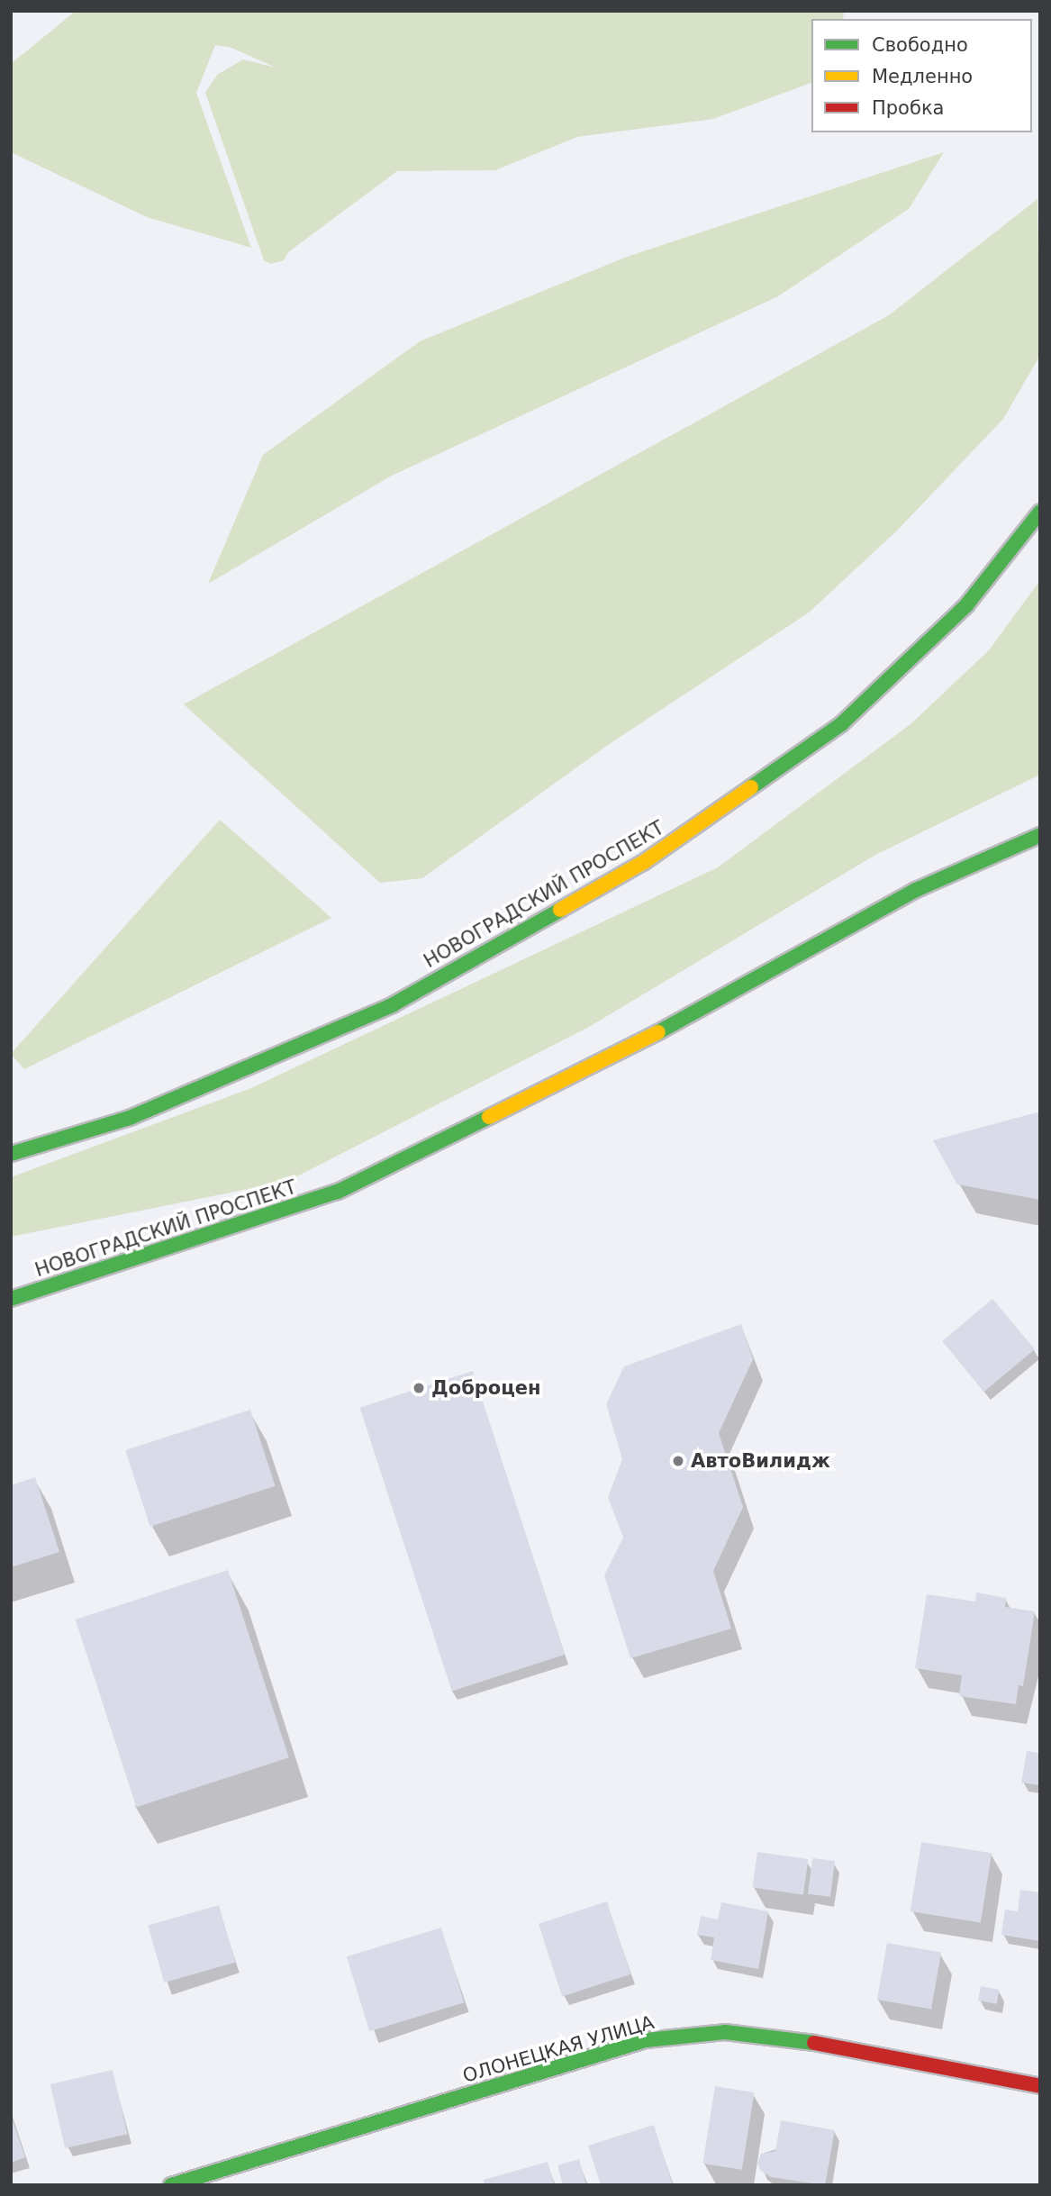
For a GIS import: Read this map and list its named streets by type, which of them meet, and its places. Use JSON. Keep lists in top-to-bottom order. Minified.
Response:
{"streets":{"main road":["НОВОГРАДСКИЙ ПРОСПЕКТ","ОЛОНЕЦКАЯ УЛИЦА"]},"places":["Доброцен","АвтоВилидж"],"legend":["Свободно","Медленно","Пробка"]}
